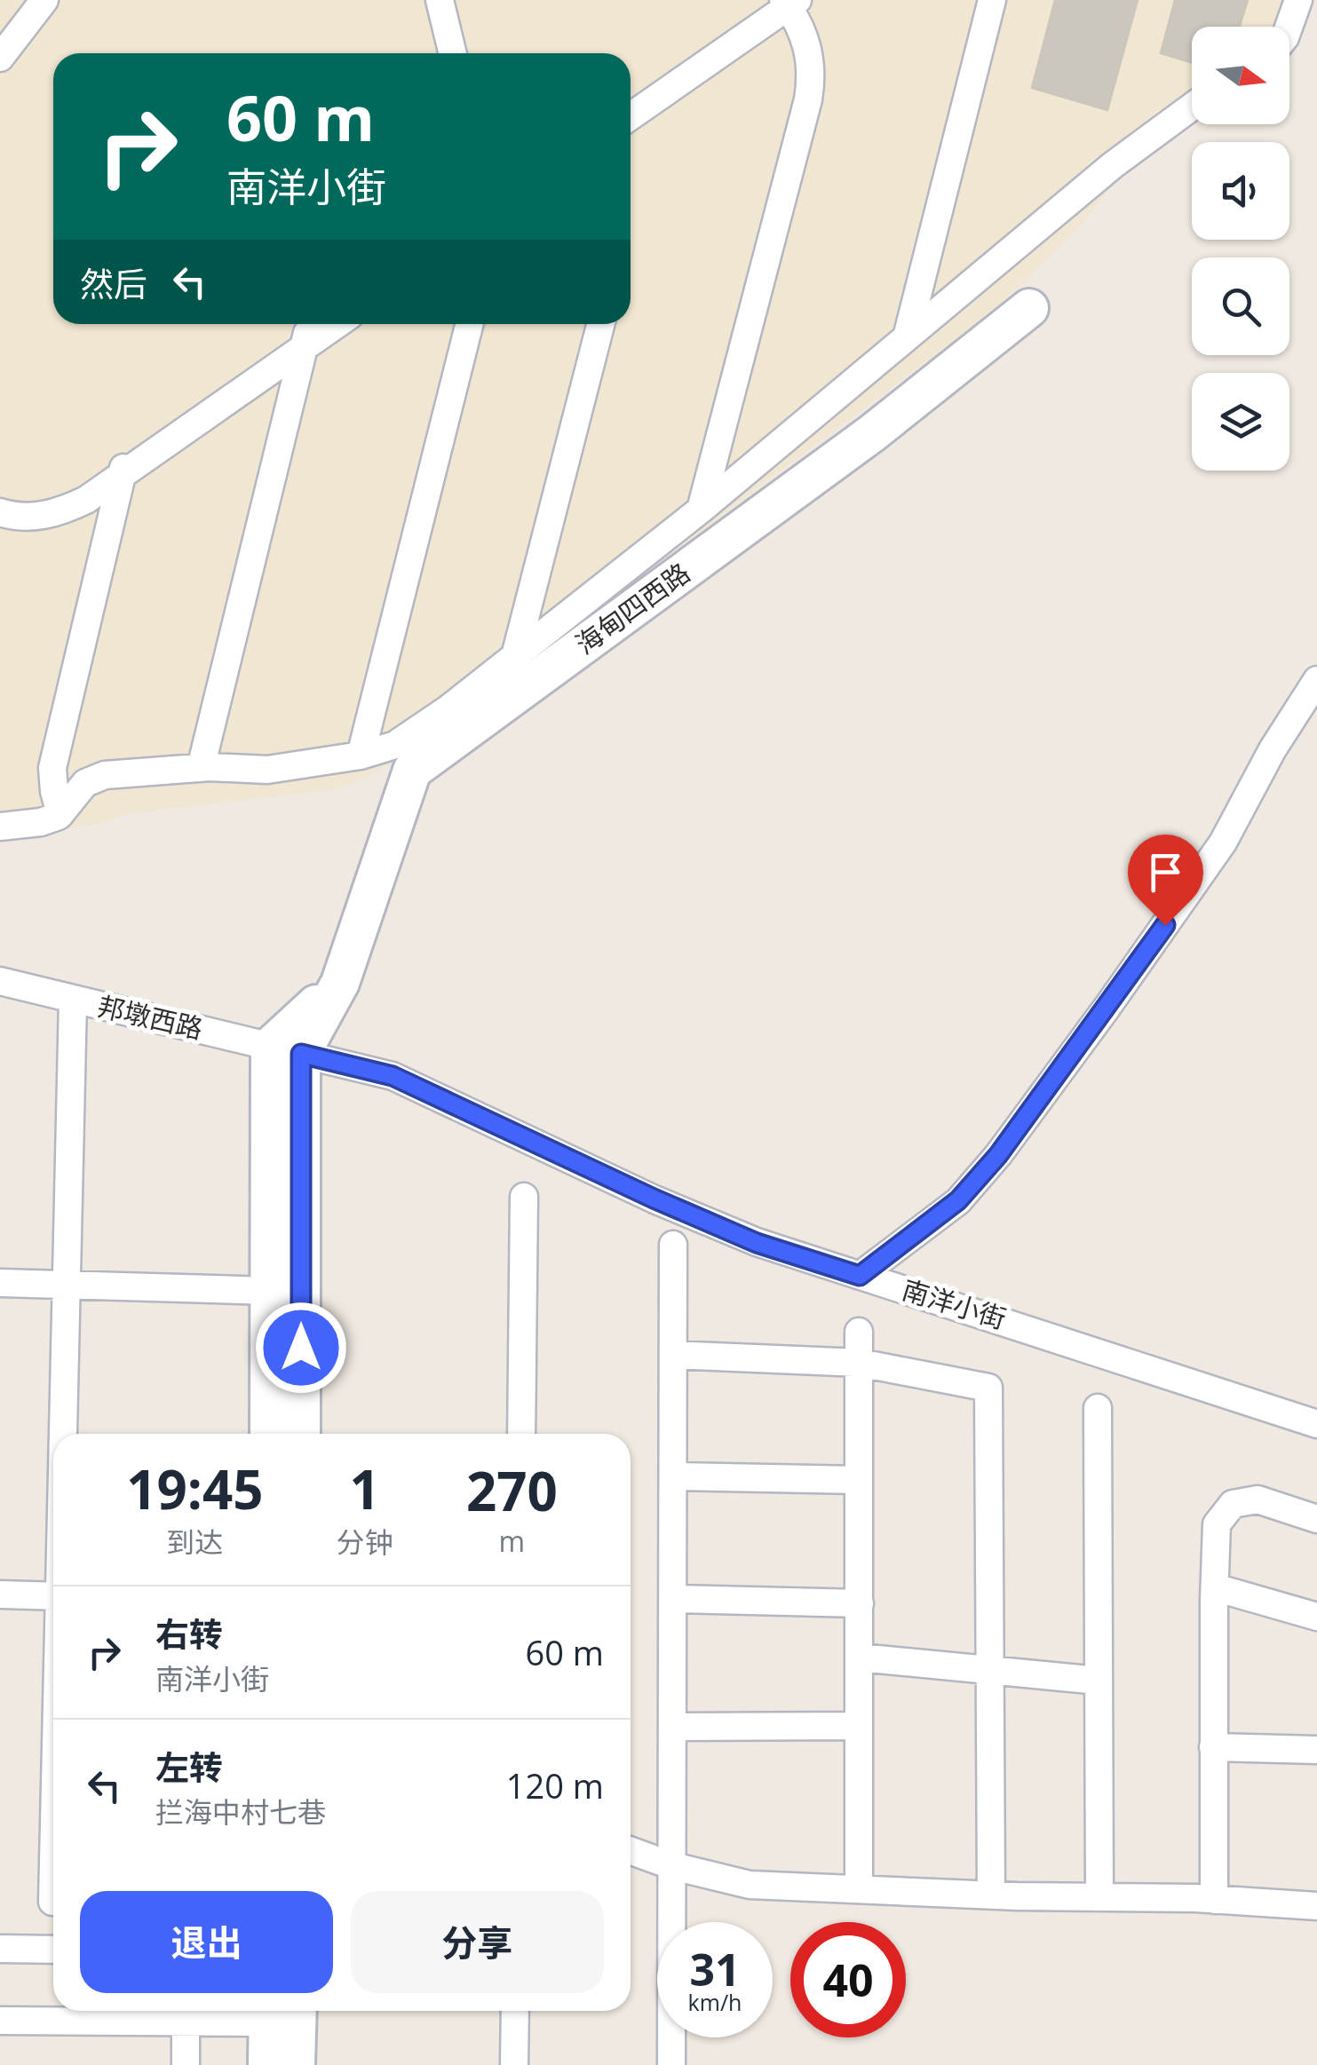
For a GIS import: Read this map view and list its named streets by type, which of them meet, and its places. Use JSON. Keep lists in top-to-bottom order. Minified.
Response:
{"streets":{"street":["海甸四西路","邦墩西路","南洋小街"]},"crossings":[["海甸四西路","邦墩西路"],["海甸四西路","南洋小街"],["邦墩西路","南洋小街"]],"north":"right","page":{"turn":["60 m","南洋小街"],"then":"然后","eta":["19:45","到达","1","分钟","270","m"],"list":[{"name":"右转","note":"南洋小街","value":"60 m"},{"name":"左转","note":"拦海中村七巷","value":"120 m"}],"buttons":["退出","分享"],"speed":"31 km/h","limit":"40"}}
